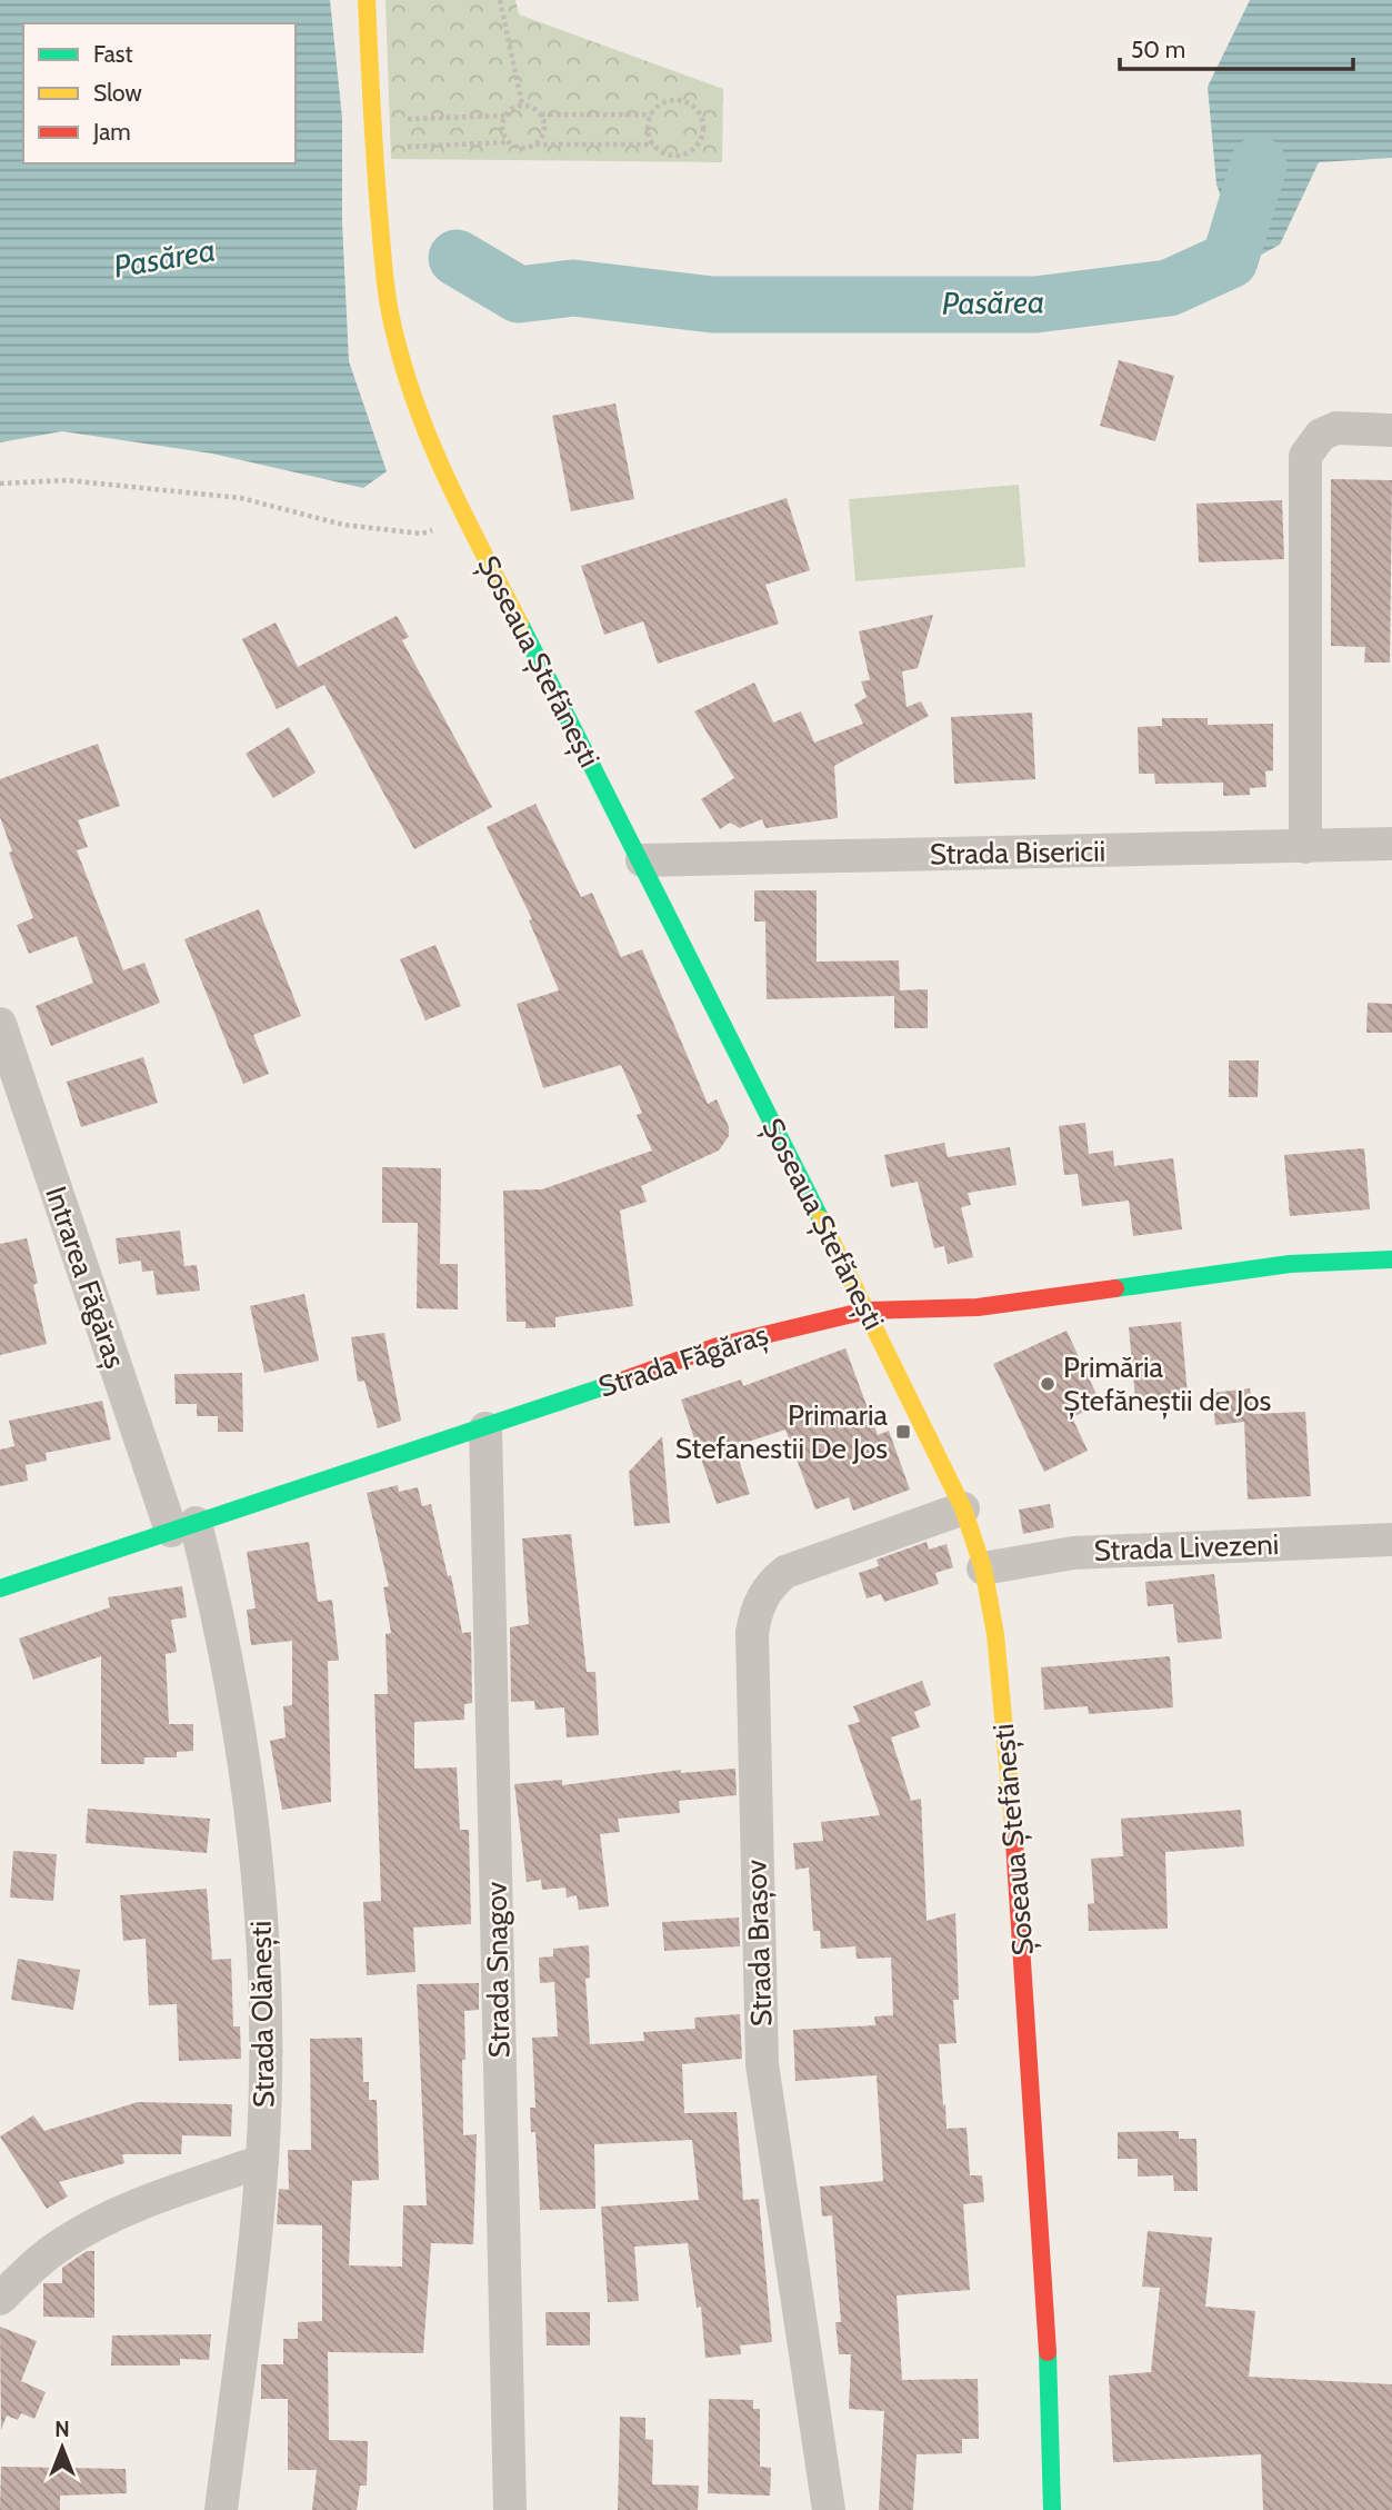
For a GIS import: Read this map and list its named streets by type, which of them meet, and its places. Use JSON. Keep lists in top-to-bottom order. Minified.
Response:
{"streets":{"main road":["Șoseaua Ștefănești","Strada Făgăraș"],"street":["Strada Bisericii","Intrarea Făgăraș","Strada Livezeni","Strada Brașov","Strada Snagov","Strada Olănești"]},"crossings":[["Șoseaua Ștefănești","Strada Bisericii"],["Șoseaua Ștefănești","Strada Făgăraș"],["Șoseaua Ștefănești","Strada Livezeni"],["Șoseaua Ștefănești","Strada Brașov"],["Intrarea Făgăraș","Strada Făgăraș"],["Intrarea Făgăraș","Strada Olănești"],["Strada Făgăraș","Strada Snagov"],["Strada Făgăraș","Strada Olănești"]],"water":["Pasărea"],"places":{"other":["Primăria Ștefăneștii de Jos"],"transit":["Primaria Stefanestii De Jos"]},"legend":["Fast","Slow","Jam"],"scale_bar":"50 m","north":"top"}
